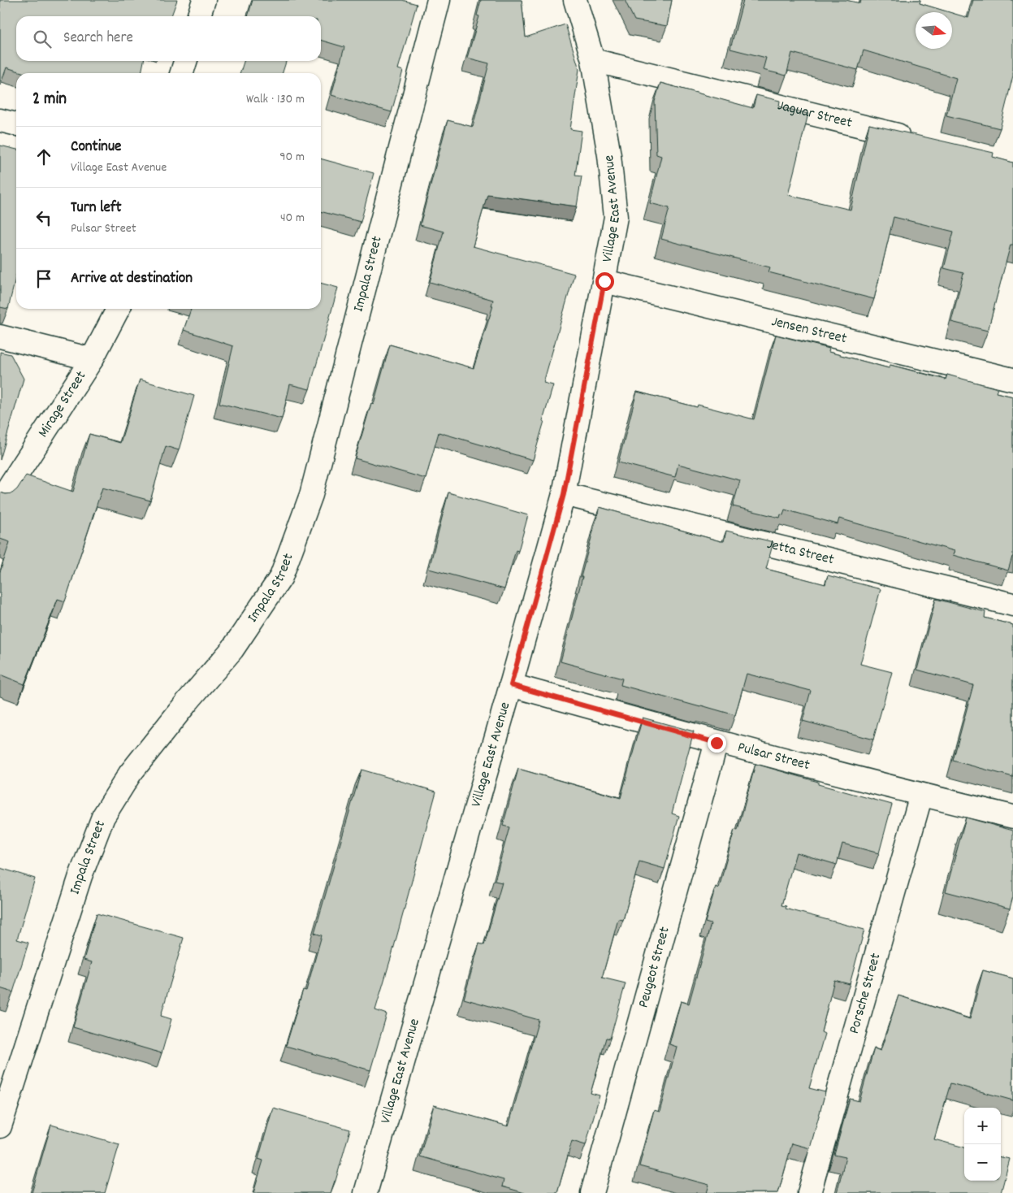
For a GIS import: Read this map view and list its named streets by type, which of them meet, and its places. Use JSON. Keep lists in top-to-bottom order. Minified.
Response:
{"streets":{"street":["Jaguar Street","Village East Avenue","Impala Street","Jensen Street","Mirage Street","Jetta Street","Pulsar Street","Peugeot Street","Porsche Street"]},"crossings":[["Jaguar Street","Village East Avenue"],["Village East Avenue","Jensen Street"],["Village East Avenue","Jetta Street"],["Village East Avenue","Pulsar Street"],["Pulsar Street","Peugeot Street"],["Pulsar Street","Porsche Street"]],"north":"right","page":{"search":"Search here","heading":["2 min","Walk · 130 m"],"list":[["Continue","Village East Avenue","90 m"],["Turn left","Pulsar Street","40 m"],"Arrive at destination"],"map_buttons":["+","−"]}}
